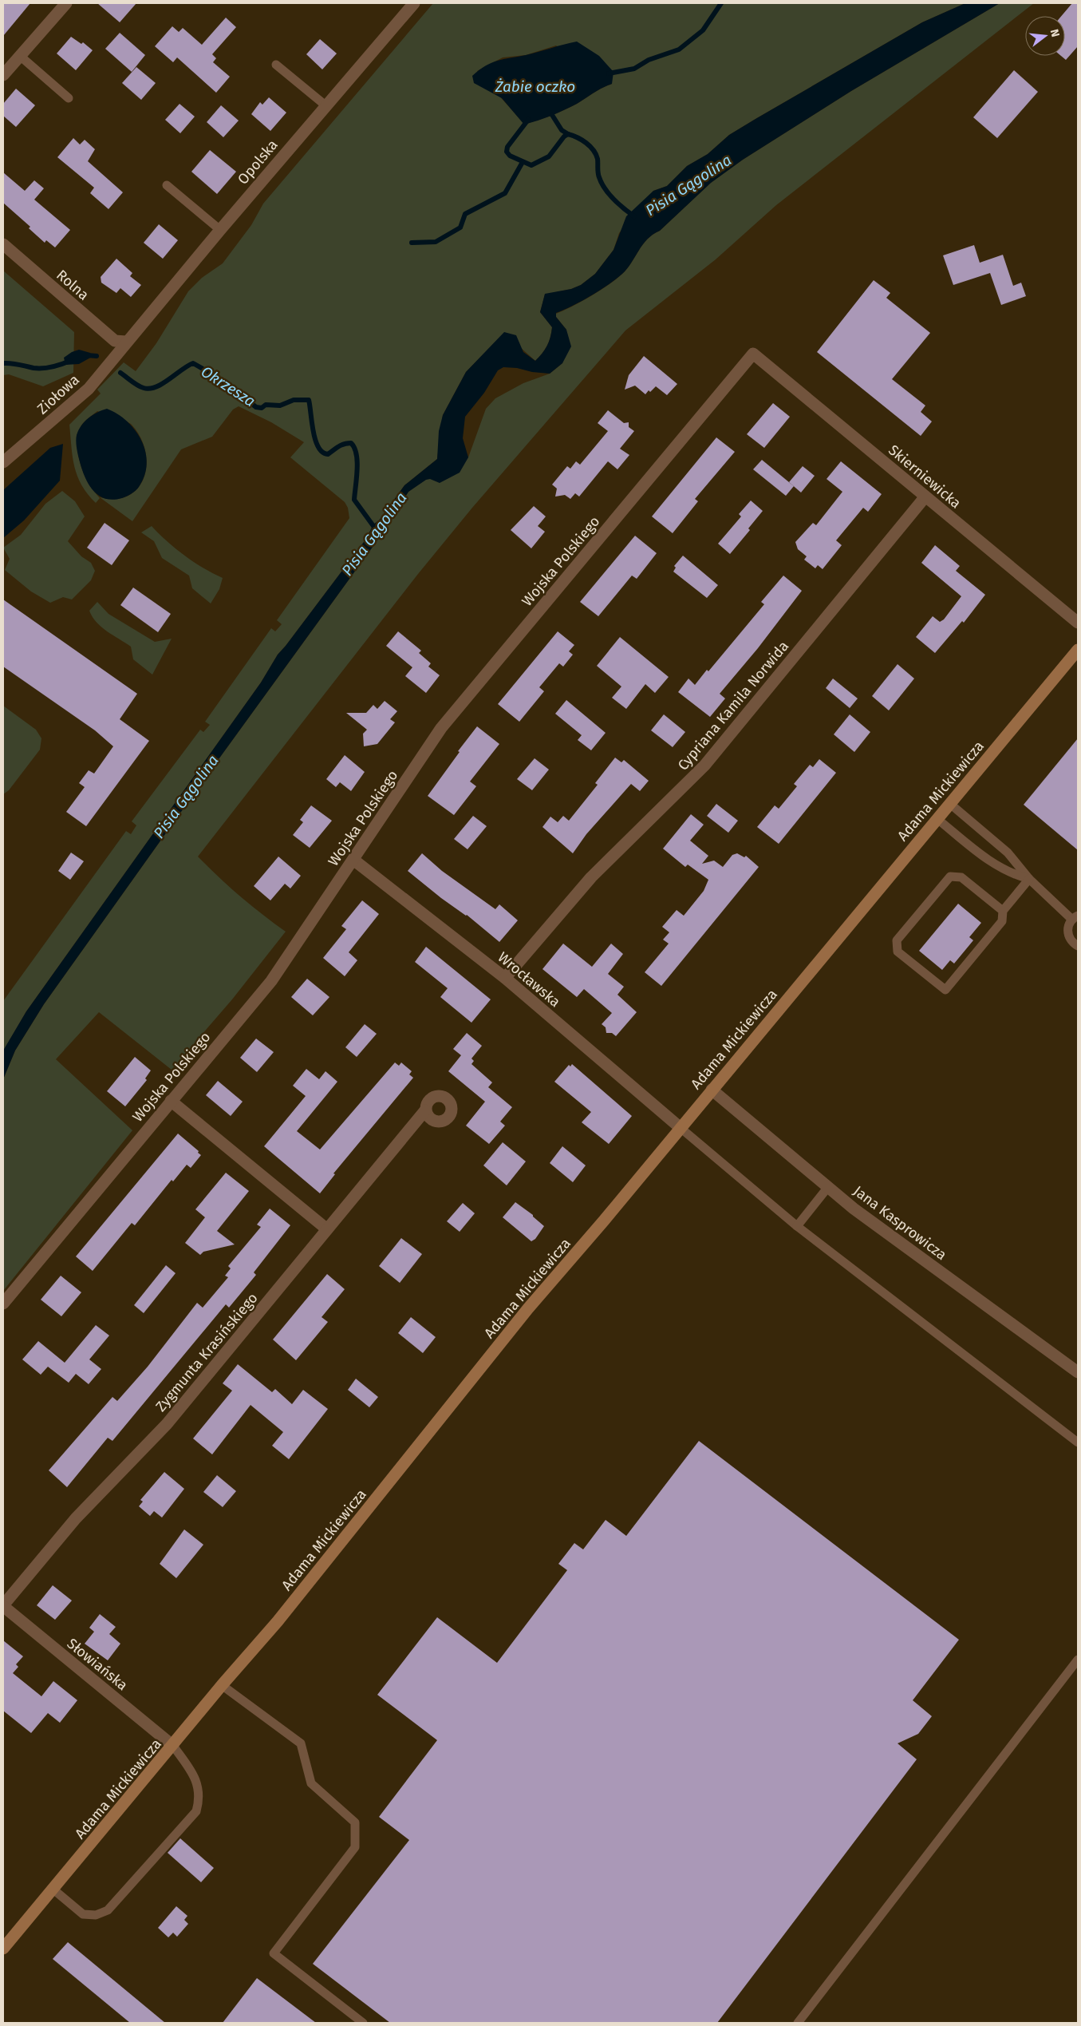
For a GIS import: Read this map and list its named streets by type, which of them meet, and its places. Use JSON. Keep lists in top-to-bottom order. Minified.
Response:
{"streets":{"street":["Opolska","Rolna","Ziołowa","Skierniewicka","Wojska Polskiego","Cypriana Kamila Norwida","Adama Mickiewicza","Wrocławska","Jana Kasprowicza","Zygmunta Krasińskiego","Słowiańska"]},"crossings":[["Opolska","Rolna"],["Opolska","Ziołowa"],["Rolna","Ziołowa"],["Skierniewicka","Wojska Polskiego"],["Skierniewicka","Cypriana Kamila Norwida"],["Wojska Polskiego","Wrocławska"],["Cypriana Kamila Norwida","Wrocławska"],["Adama Mickiewicza","Wrocławska"],["Adama Mickiewicza","Jana Kasprowicza"],["Adama Mickiewicza","Słowiańska"],["Zygmunta Krasińskiego","Słowiańska"]],"water":["Żabie oczko","Pisia Gągolina","Okrzesza"],"north":"right"}
